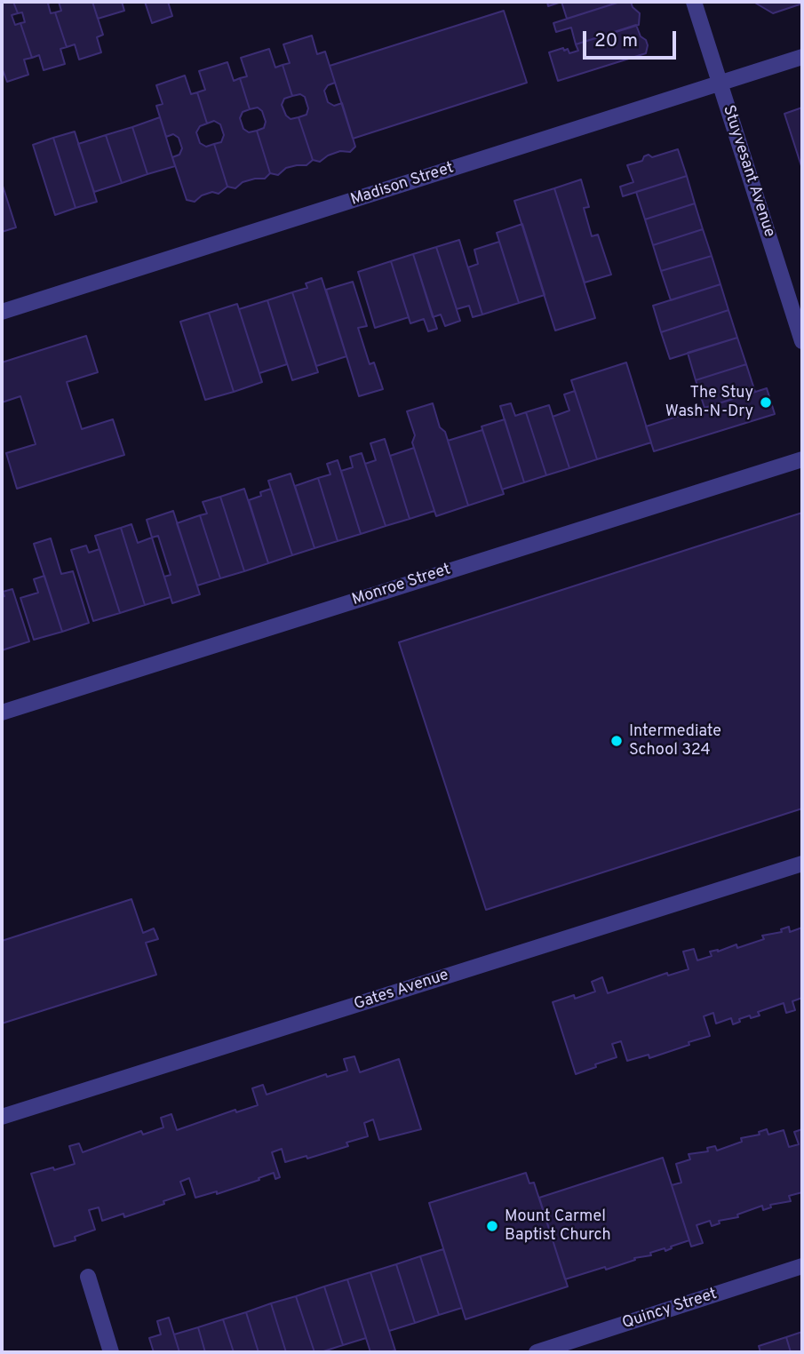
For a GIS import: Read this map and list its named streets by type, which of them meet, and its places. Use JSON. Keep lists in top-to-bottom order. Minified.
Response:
{"streets":{"street":["Stuyvesant Avenue","Madison Street","Monroe Street","Gates Avenue","Quincy Street"]},"crossings":[["Stuyvesant Avenue","Madison Street"]],"places":["The Stuy Wash-N-Dry","Intermediate School 324","Mount Carmel Baptist Church"],"scale_bar":"20 m"}
